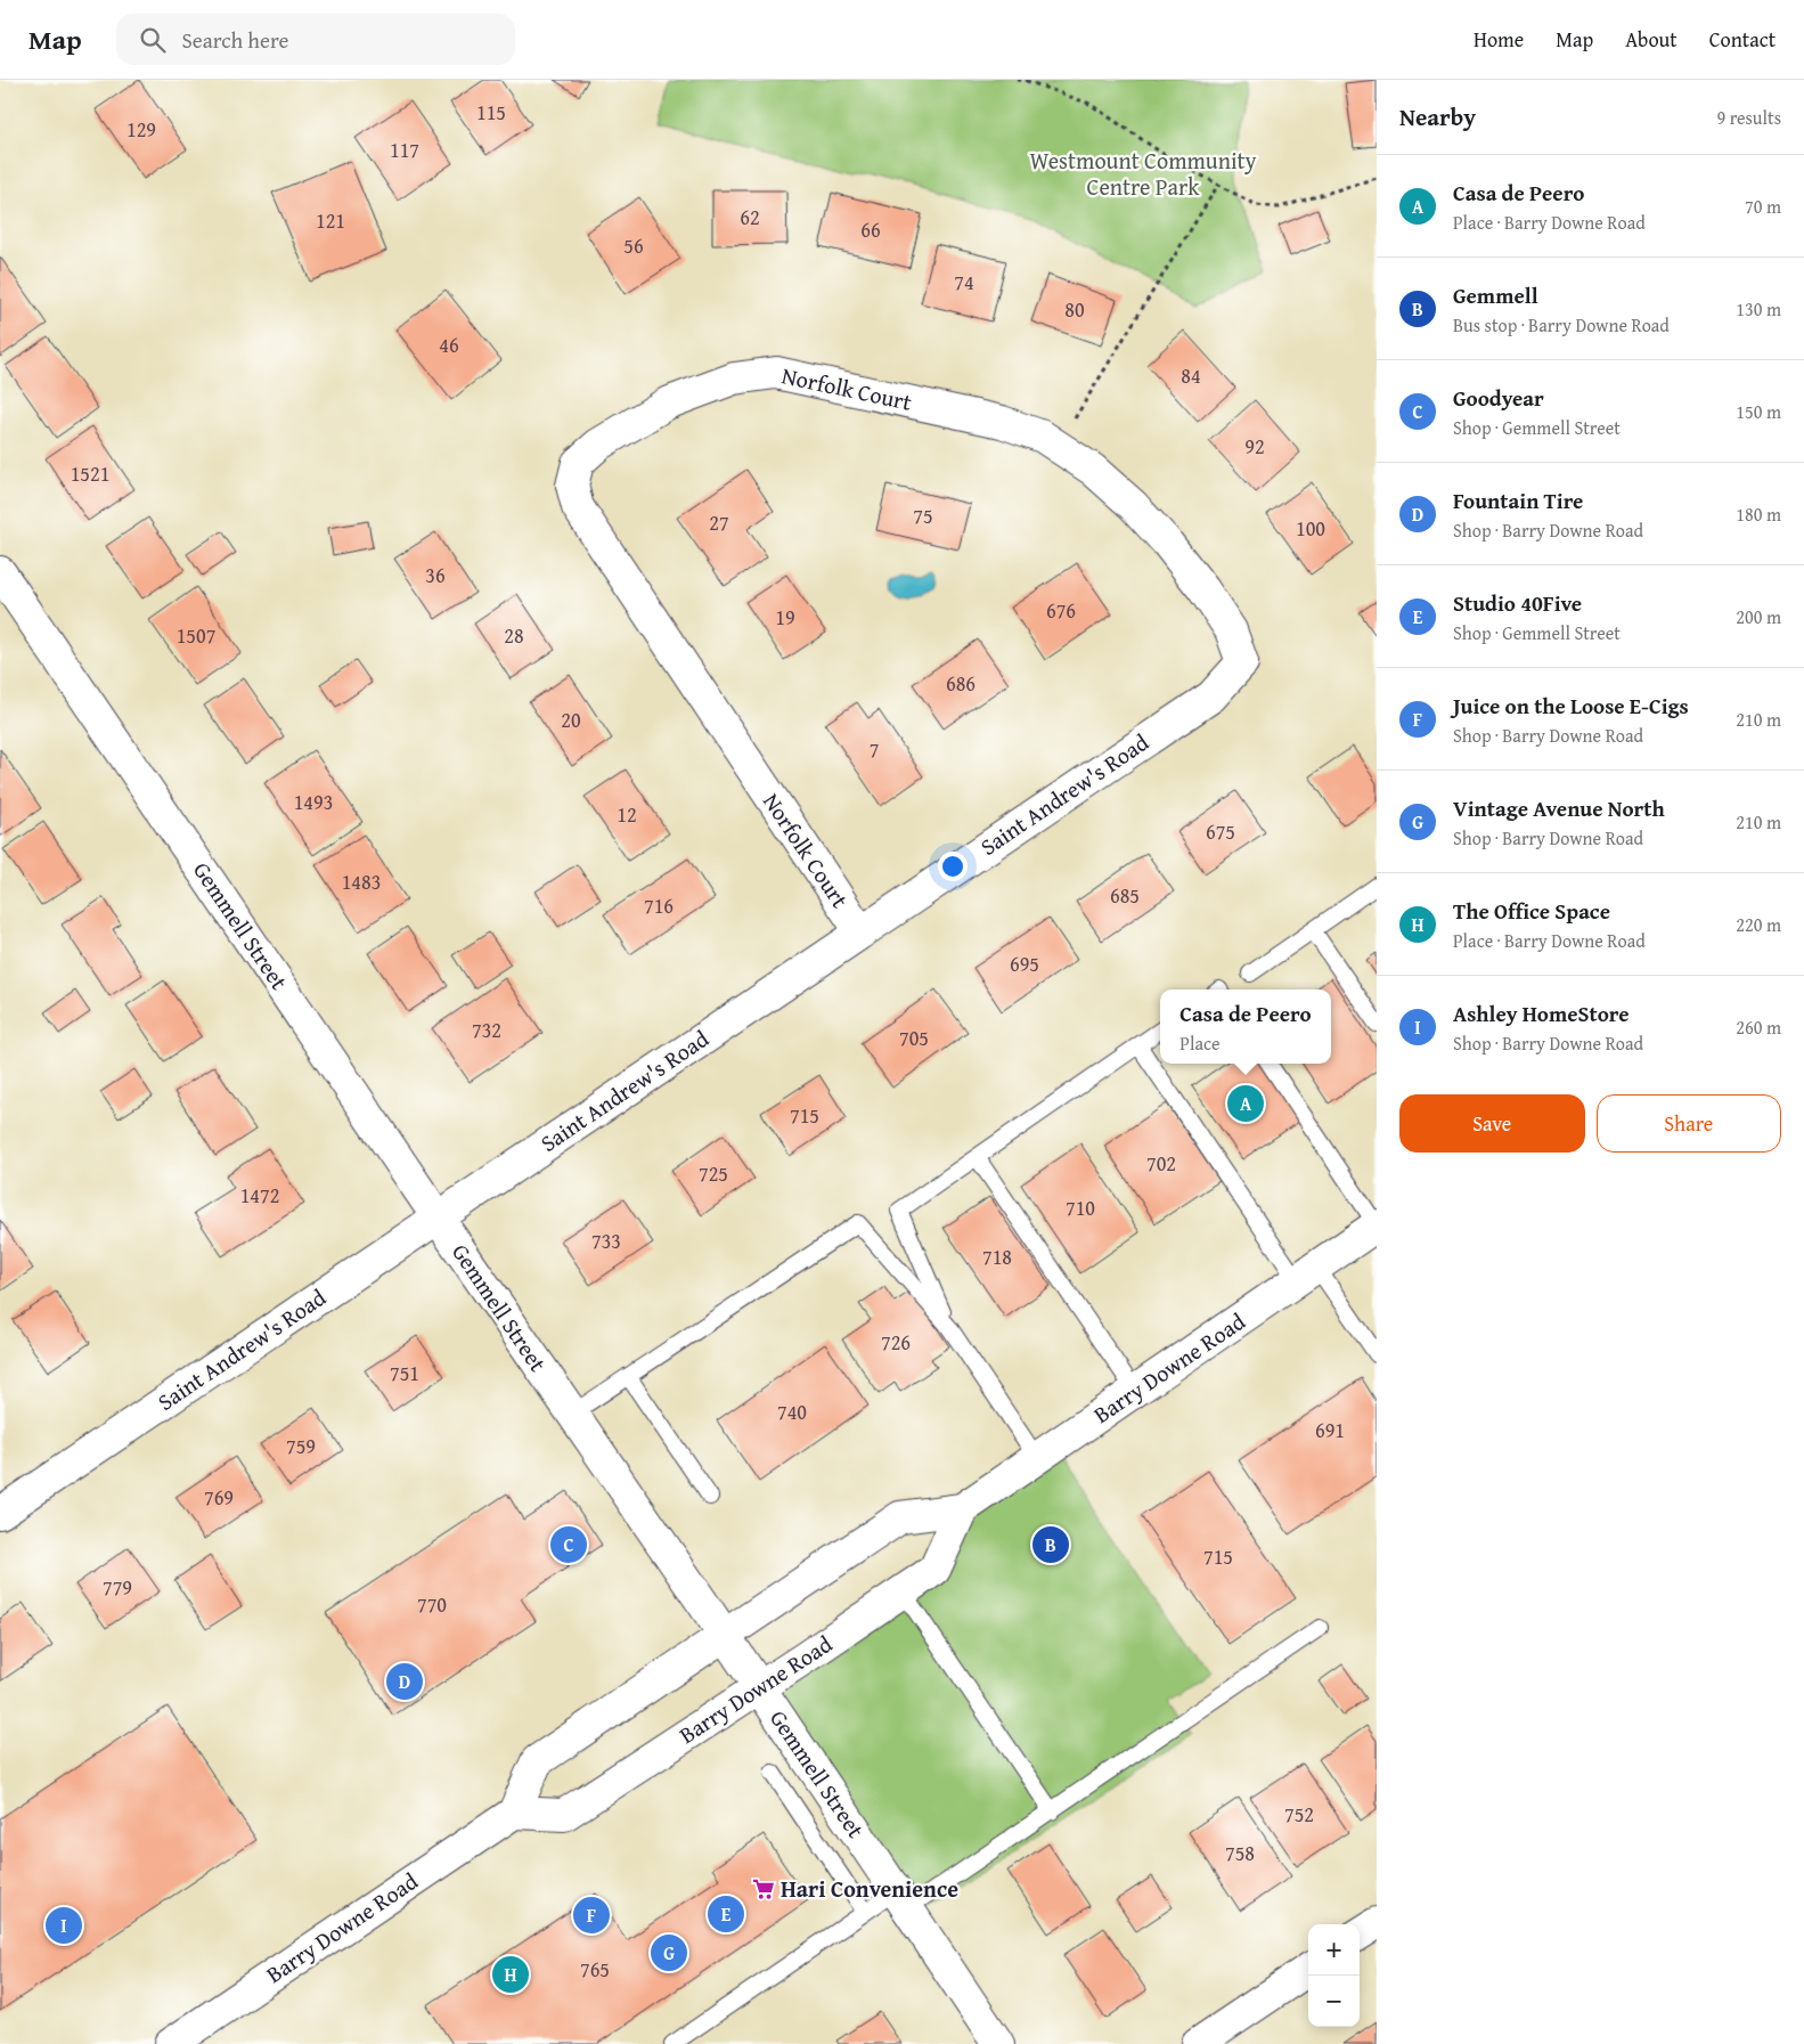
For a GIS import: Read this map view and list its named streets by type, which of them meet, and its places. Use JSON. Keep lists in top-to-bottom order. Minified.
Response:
{"streets":{"street":["Norfolk Court","Saint Andrew's Road","Gemmell Street","Barry Downe Road"]},"crossings":[["Norfolk Court","Saint Andrew's Road"],["Saint Andrew's Road","Gemmell Street"],["Gemmell Street","Barry Downe Road"]],"parks":["Westmount Community Centre Park"],"places":{"supermarket":["Hari Convenience"]},"house_numbers":["115","129","117","62","121","66","56","74","80","46","84","92","1521","75","27","100","36","676","19","1507","28","686","20","7","1493","12","675","1483","685","716","695","732","705","715","702","725","1472","710","733","718","726","751","740","691","759","769","715","779","770","752","758","765"],"page":{"header":"Map","search":"Search here","nav":["Home","Map","About","Contact"],"heading":["Nearby","9 results"],"list":[{"mark":"A","name":"Casa de Peero","note":"Place · Barry Downe Road","value":"70 m"},{"mark":"B","name":"Gemmell","note":"Bus stop · Barry Downe Road","value":"130 m"},{"mark":"C","name":"Goodyear","note":"Shop · Gemmell Street","value":"150 m"},{"mark":"D","name":"Fountain Tire","note":"Shop · Barry Downe Road","value":"180 m"},{"mark":"E","name":"Studio 40Five","note":"Shop · Gemmell Street","value":"200 m"},{"mark":"F","name":"Juice on the Loose E-Cigs","note":"Shop · Barry Downe Road","value":"210 m"},{"mark":"G","name":"Vintage Avenue North","note":"Shop · Barry Downe Road","value":"210 m"},{"mark":"H","name":"The Office Space","note":"Place · Barry Downe Road","value":"220 m"},{"mark":"I","name":"Ashley HomeStore","note":"Shop · Barry Downe Road","value":"260 m"}],"popup":["Casa de Peero","Place"],"buttons":["Save","Share"],"pins":["A","B","C","D","E","F","I","G","H"],"map_buttons":["+","−"]}}
